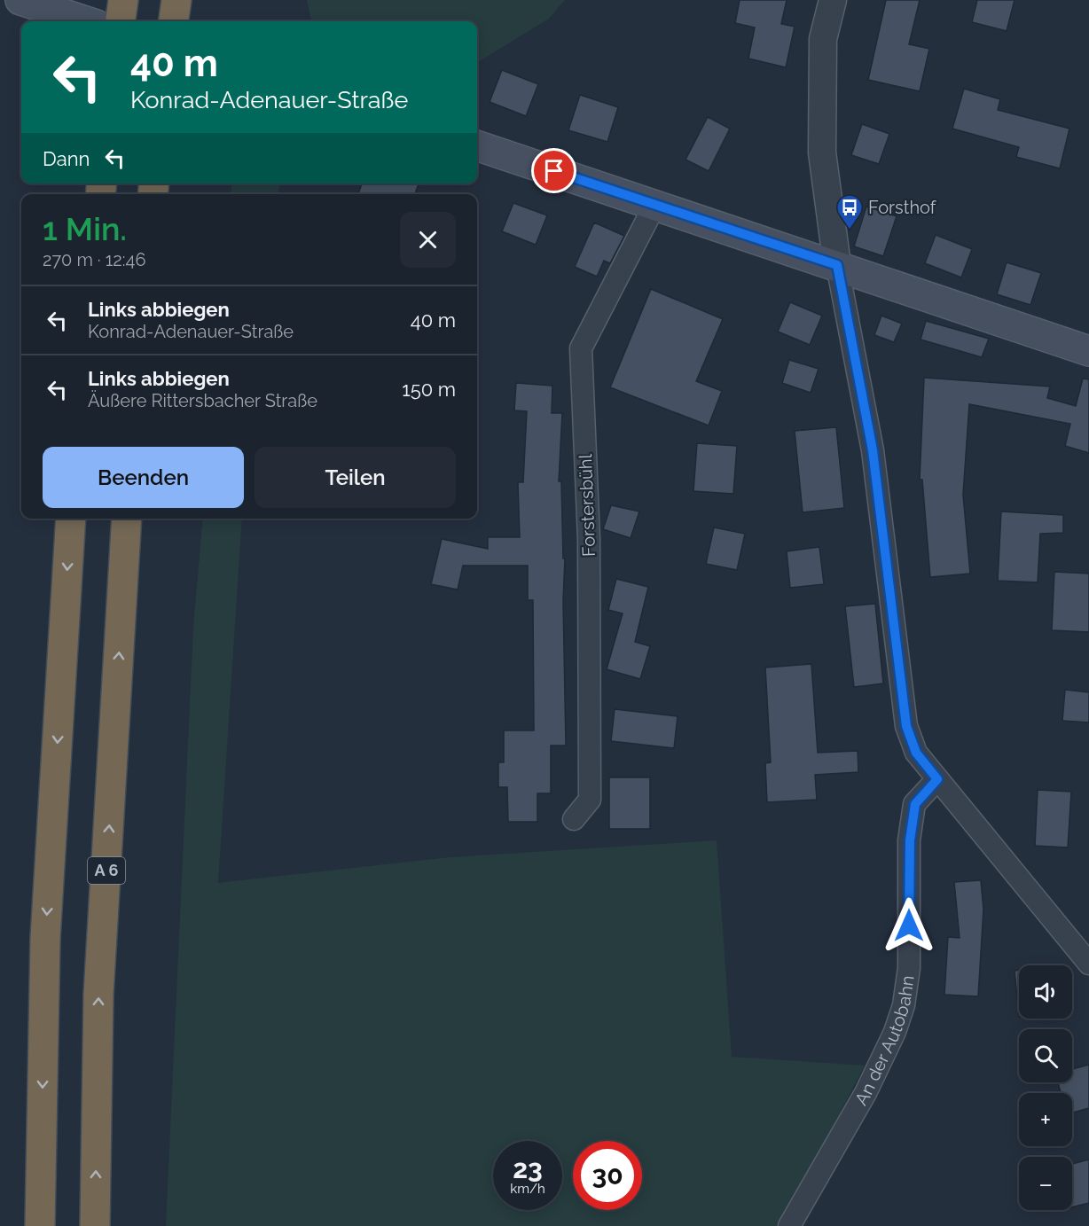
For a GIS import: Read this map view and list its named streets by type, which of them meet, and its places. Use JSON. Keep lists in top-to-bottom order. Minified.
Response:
{"streets":{"highway":["A 6"],"street":["Forstersbühl","An der Autobahn"]},"places":{"bus stop":["Forsthof"]},"page":{"turn":["40 m","Konrad-Adenauer-Straße"],"then":"Dann","heading":["1 Min.","270 m · 12:46"],"list":[{"name":"Links abbiegen","note":"Konrad-Adenauer-Straße","value":"40 m"},{"name":"Links abbiegen","note":"Äußere Rittersbacher Straße","value":"150 m"}],"buttons":["Beenden","Teilen"],"map_buttons":["+","−"],"speed":"23 km/h","limit":"30"}}
